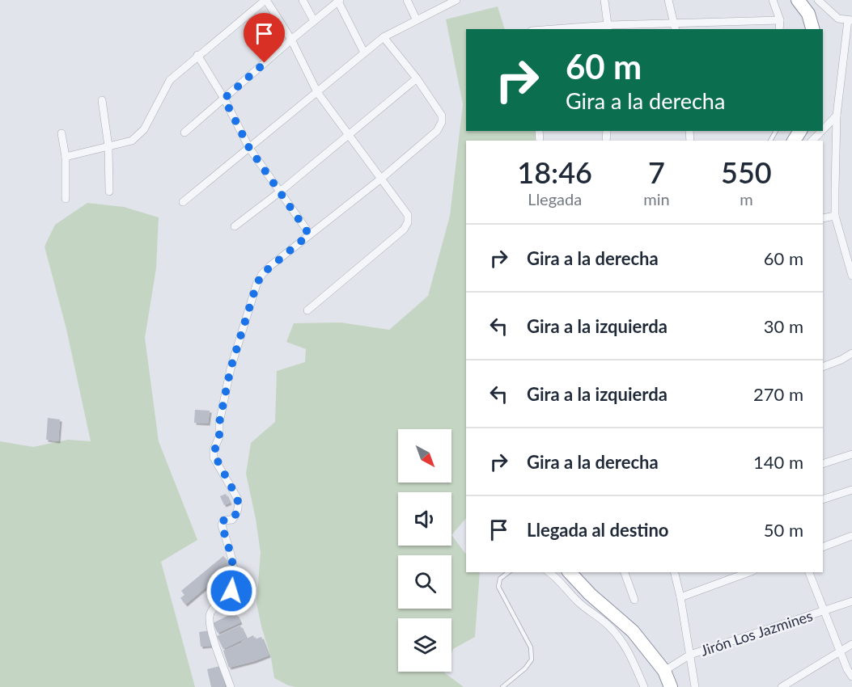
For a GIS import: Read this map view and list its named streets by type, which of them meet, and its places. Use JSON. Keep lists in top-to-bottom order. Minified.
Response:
{"streets":{"street":["Jirón Los Jazmines"]},"north":"bottom right","page":{"turn":["60 m","Gira a la derecha"],"eta":["18:46","Llegada","7","min","550","m"],"list":[{"name":"Gira a la derecha","value":"60 m"},{"name":"Gira a la izquierda","value":"30 m"},{"name":"Gira a la izquierda","value":"270 m"},{"name":"Gira a la derecha","value":"140 m"},{"name":"Llegada al destino","value":"50 m"}]}}
